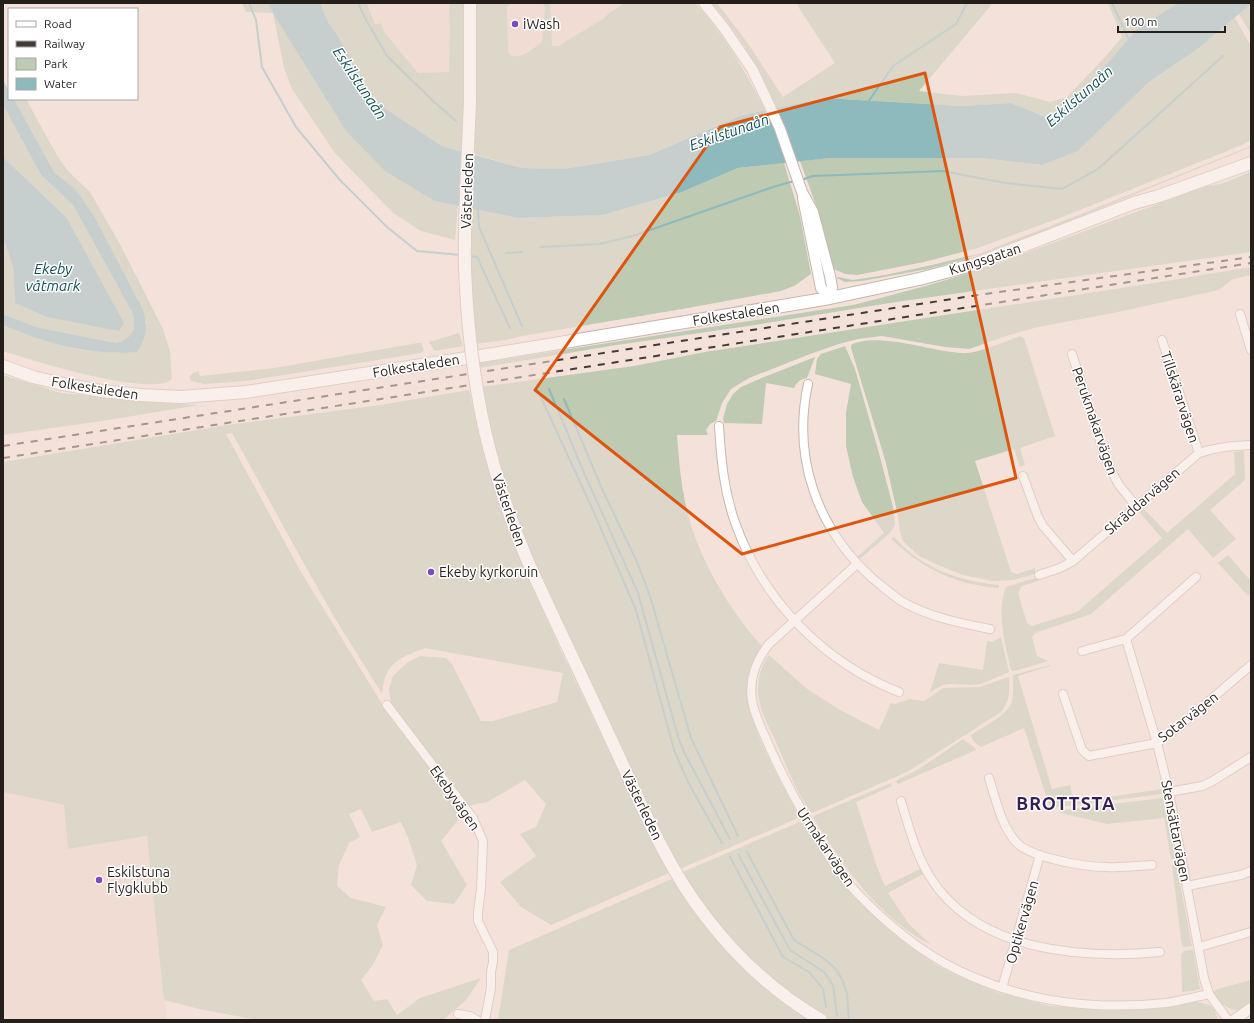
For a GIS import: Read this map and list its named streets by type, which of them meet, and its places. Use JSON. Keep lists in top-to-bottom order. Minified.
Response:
{"streets":{"main road":["Västerleden","Kungsgatan","Folkestaleden"],"street":["Tillskärarvägen","Perukmakarvägen","Skräddarvägen","Sotarvägen","Ekebyvägen","Stensättarvägen","Urmakarvägen","Optikervägen"]},"crossings":[["Kungsgatan","Folkestaleden"],["Tillskärarvägen","Skräddarvägen"],["Perukmakarvägen","Skräddarvägen"],["Sotarvägen","Stensättarvägen"],["Stensättarvägen","Urmakarvägen"],["Urmakarvägen","Optikervägen"]],"districts":["BROTTSTA"],"water":["Eskilstunaån","Ekeby våtmark"],"places":["iWash","Ekeby kyrkoruin","Eskilstuna Flygklubb"],"legend":["Road","Railway","Park","Water"],"scale_bar":"100 m"}
